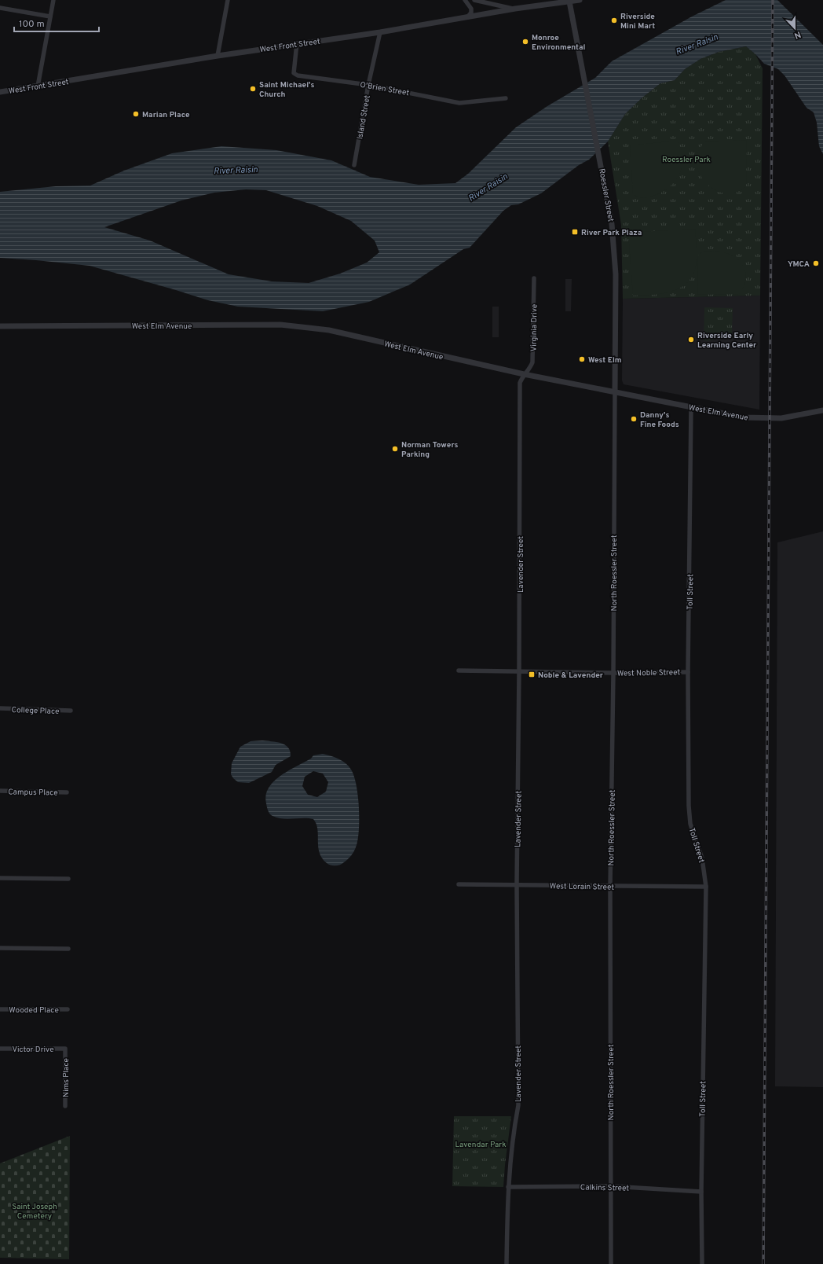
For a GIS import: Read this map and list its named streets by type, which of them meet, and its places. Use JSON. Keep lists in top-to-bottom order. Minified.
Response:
{"streets":{"street":["West Front Street","O'Brien Street","Island Street","Roessler Street","West Elm Avenue","Virginia Drive","Lavender Street","North Roessler Street","Toll Street","West Noble Street","College Place","Campus Place","West Lorain Street","Wooded Place","Victor Drive","Nims Place","Calkins Street"]},"crossings":[["West Front Street","O'Brien Street"],["West Front Street","Island Street"],["West Front Street","Roessler Street"],["O'Brien Street","Island Street"],["Roessler Street","West Elm Avenue"],["Roessler Street","North Roessler Street"],["West Elm Avenue","Virginia Drive"],["West Elm Avenue","Lavender Street"],["West Elm Avenue","North Roessler Street"],["West Elm Avenue","Toll Street"],["Virginia Drive","Lavender Street"],["Lavender Street","West Noble Street"],["Lavender Street","West Lorain Street"],["Lavender Street","Calkins Street"],["North Roessler Street","West Noble Street"],["North Roessler Street","West Lorain Street"],["North Roessler Street","Calkins Street"],["Toll Street","West Noble Street"],["Toll Street","West Lorain Street"],["Toll Street","Calkins Street"],["Victor Drive","Nims Place"]],"water":["River Raisin"],"parks":["Roessler Park","Lavendar Park","Saint Joseph Cemetery"],"places":{"other":["Riverside Mini Mart","Monroe Environmental","Saint Michael's Church","Marian Place","YMCA","Riverside Early Learning Center","West Elm","Danny's Fine Foods","Norman Towers Parking"],"transit":["River Park Plaza","Noble & Lavender"]},"scale_bar":"100 m","north":"bottom"}
